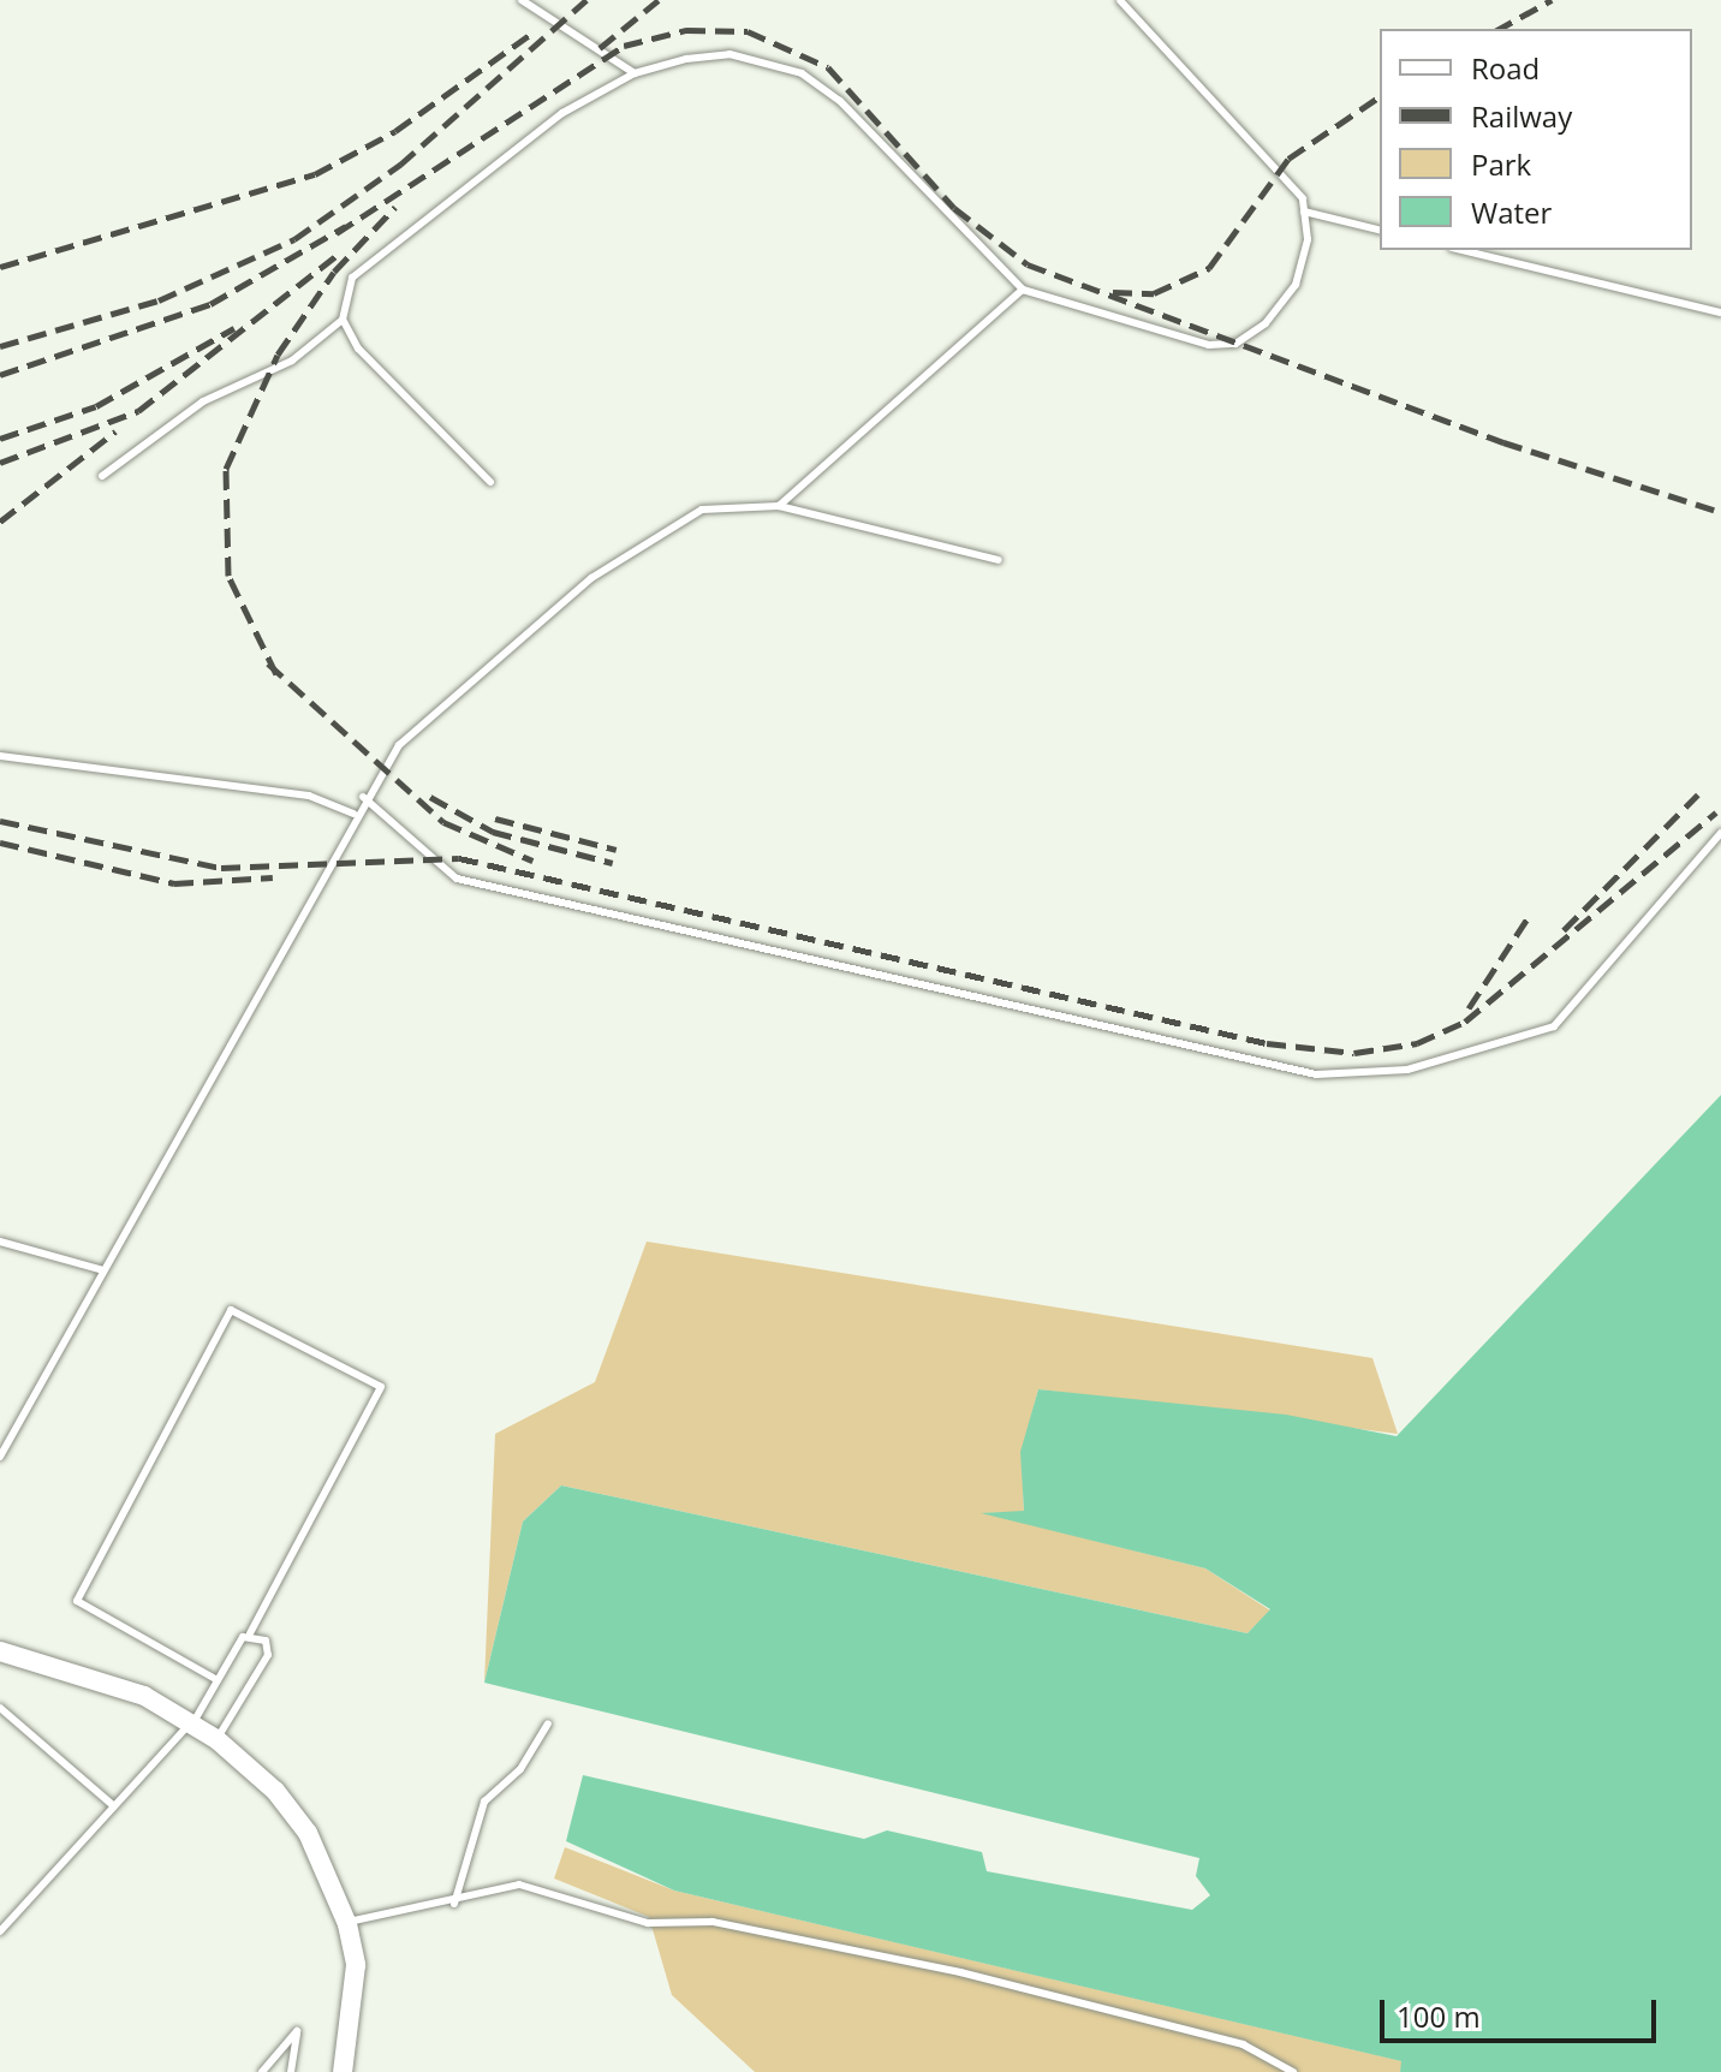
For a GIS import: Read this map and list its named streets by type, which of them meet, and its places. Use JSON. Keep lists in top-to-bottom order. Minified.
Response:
{"legend":["Road","Railway","Park","Water"],"scale_bar":"100 m"}
